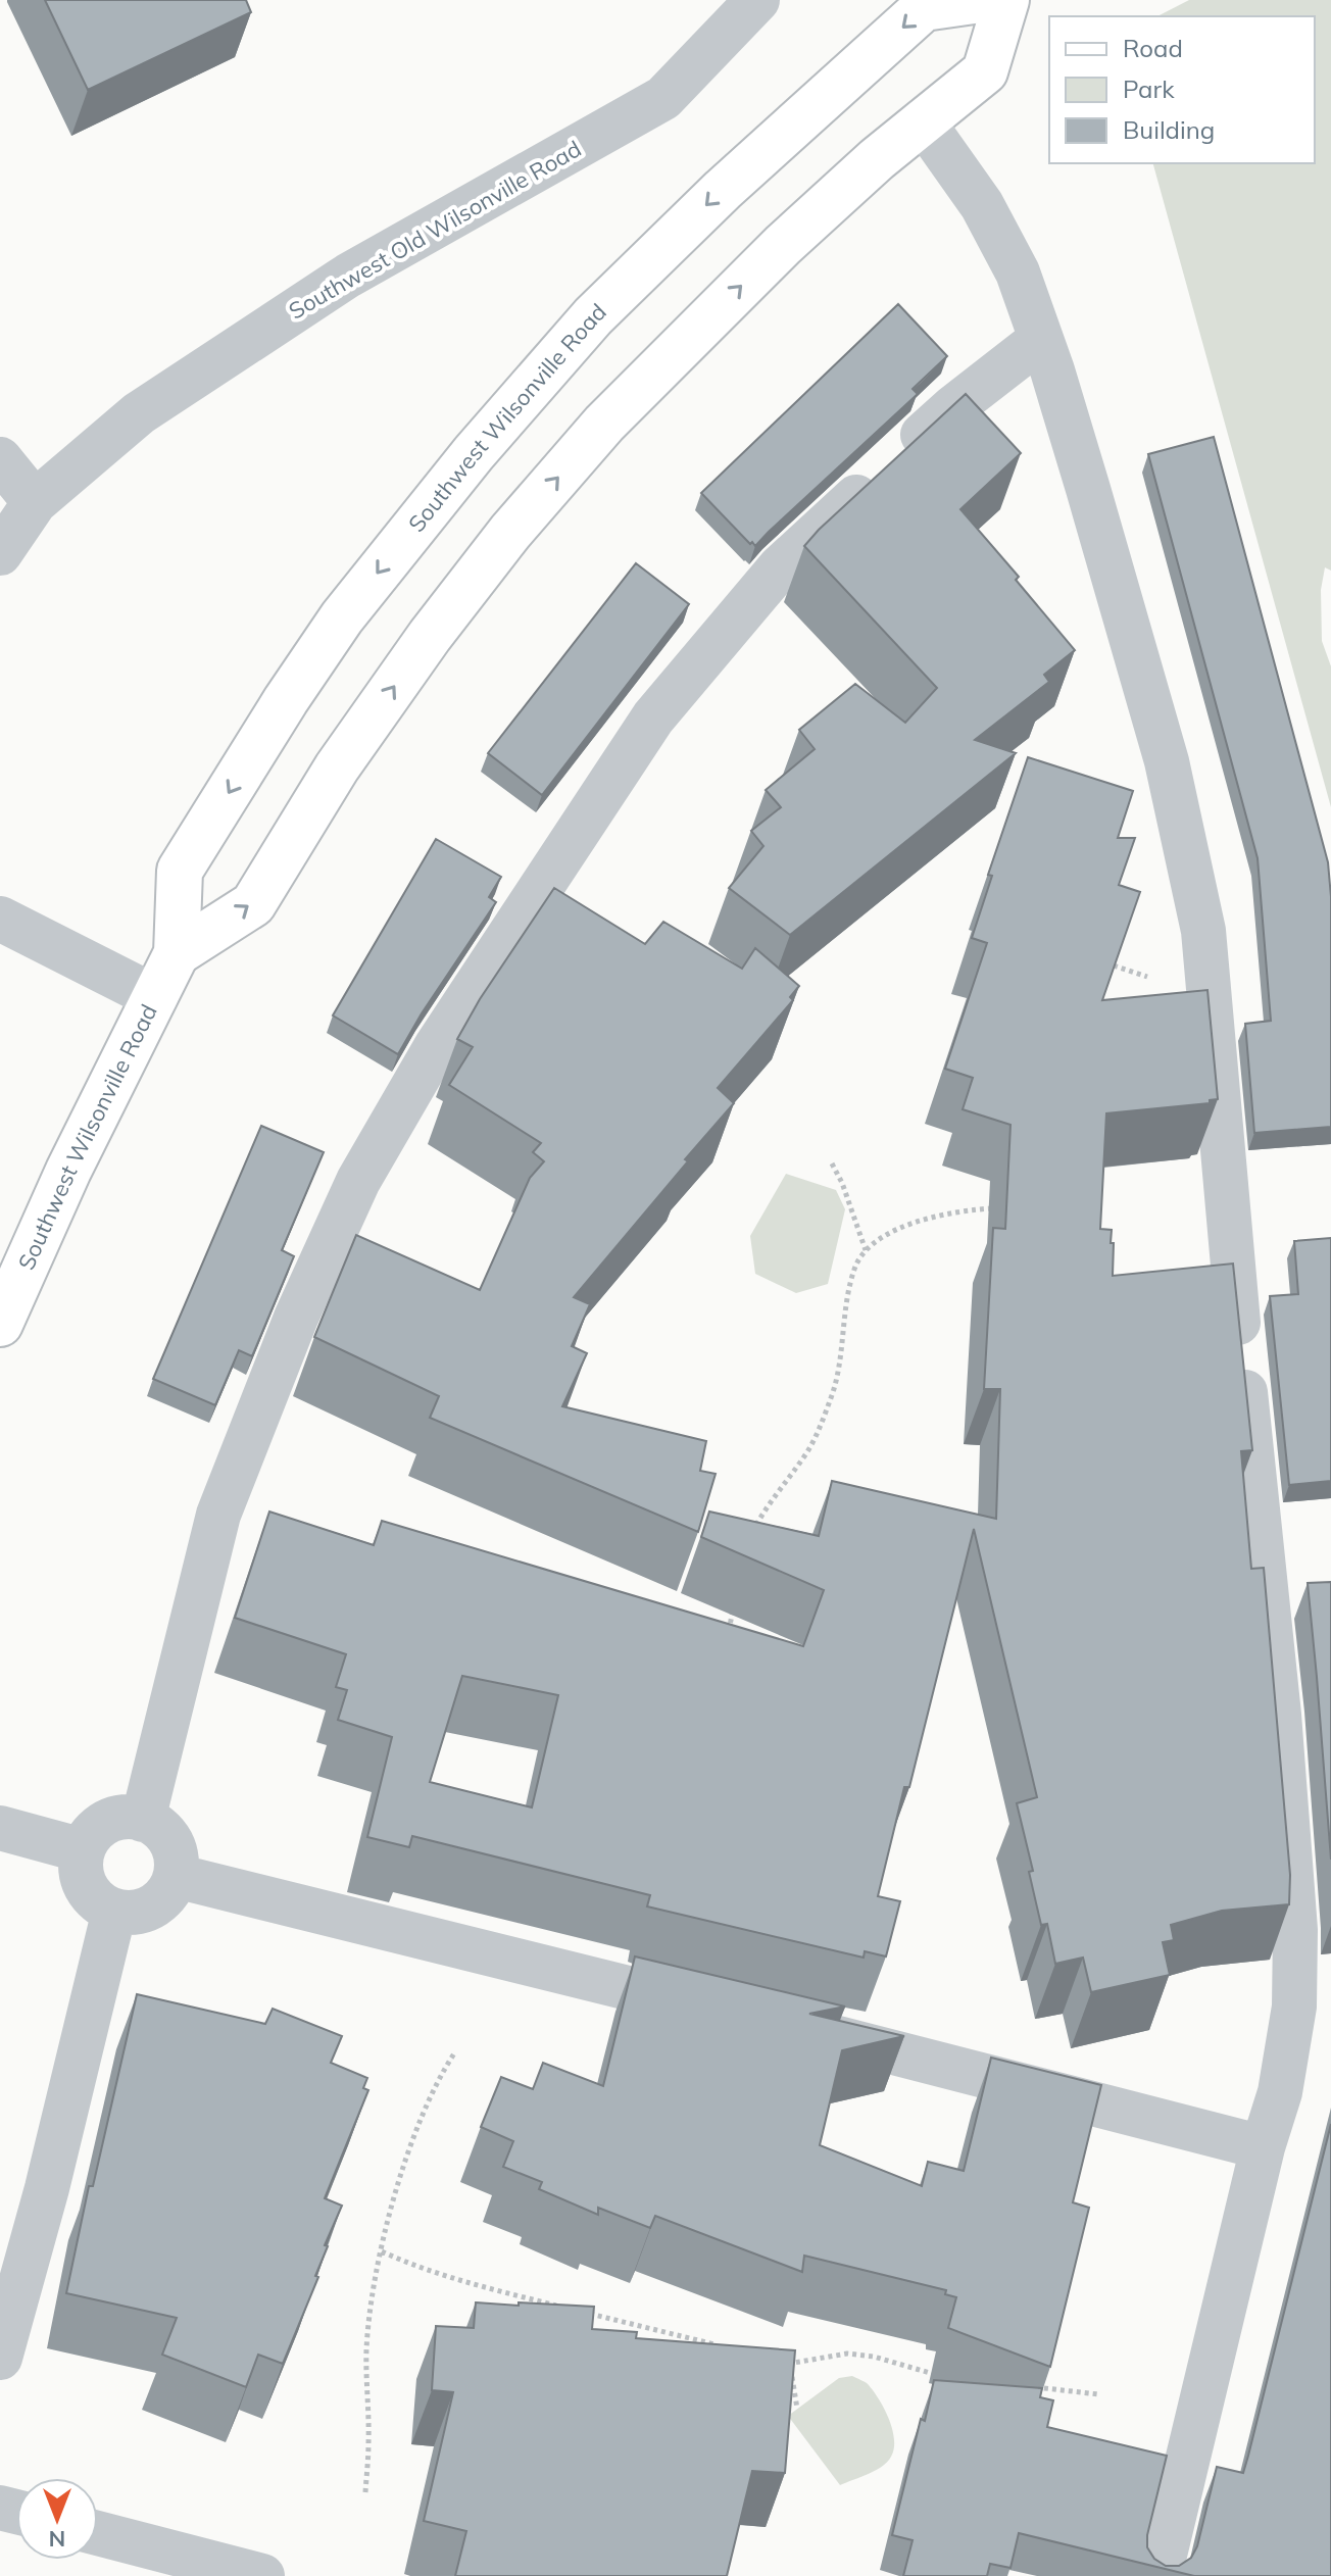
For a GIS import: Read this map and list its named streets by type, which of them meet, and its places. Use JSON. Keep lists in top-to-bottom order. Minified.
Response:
{"streets":{"main road":["Southwest Wilsonville Road"],"street":["Southwest Old Wilsonville Road"]},"legend":["Road","Park","Building"],"north":"bottom"}
